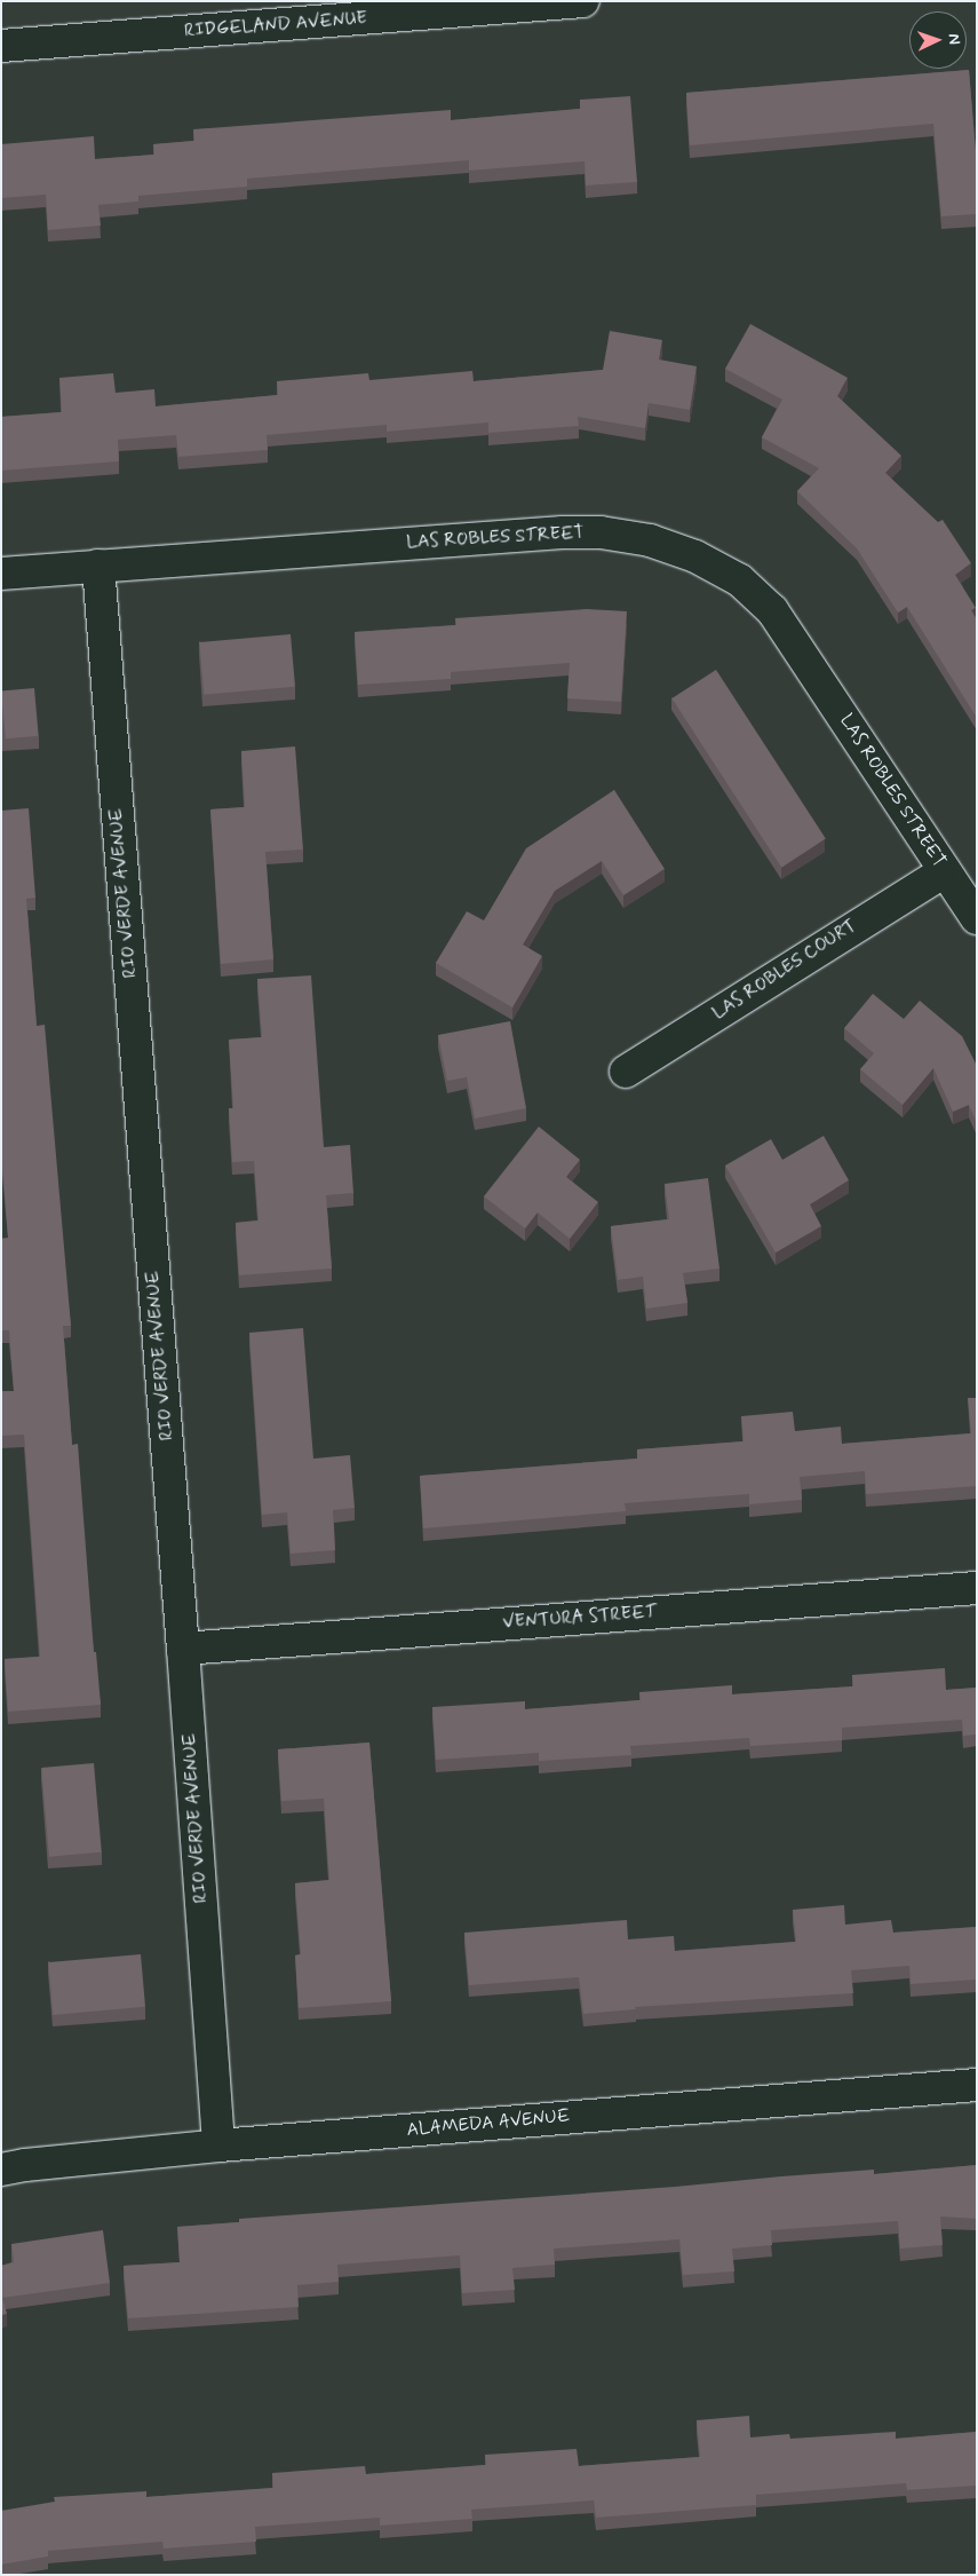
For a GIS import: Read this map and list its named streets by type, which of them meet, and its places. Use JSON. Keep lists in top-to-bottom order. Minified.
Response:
{"streets":{"street":["RIDGELAND AVENUE","LAS ROBLES STREET","RIO VERDE AVENUE","LAS ROBLES COURT","VENTURA STREET","ALAMEDA AVENUE"]},"crossings":[["LAS ROBLES STREET","RIO VERDE AVENUE"],["LAS ROBLES STREET","LAS ROBLES COURT"],["RIO VERDE AVENUE","VENTURA STREET"],["RIO VERDE AVENUE","ALAMEDA AVENUE"]],"north":"right"}
